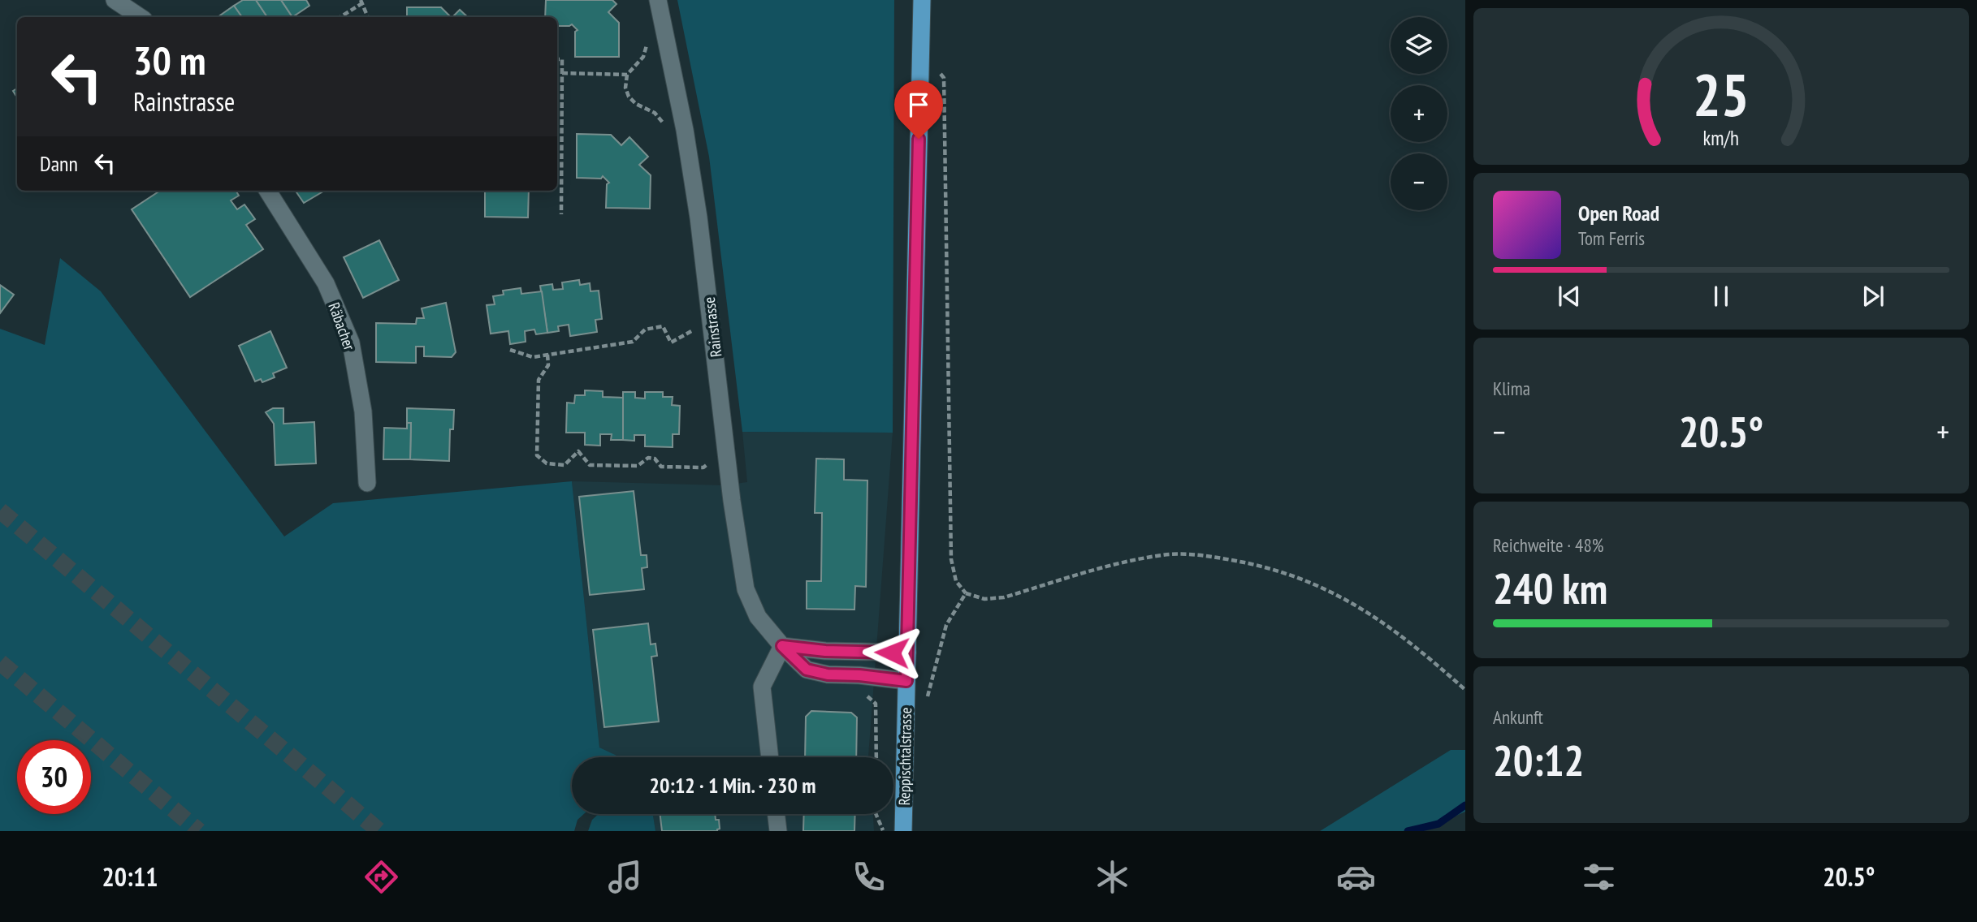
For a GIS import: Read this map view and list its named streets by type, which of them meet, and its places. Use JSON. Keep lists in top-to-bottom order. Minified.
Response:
{"streets":{"main road":["Reppischtalstrasse"],"street":["Räbacher","Rainstrasse"]},"crossings":[["Rainstrasse","Reppischtalstrasse"]],"page":{"map_buttons":["+","−"],"turn":["30 m","Rainstrasse"],"then":"Dann","song":["Open Road","Tom Ferris"],"tile":["Klima",["Reichweite · 48%","240 km"],["Ankunft","20:12"]],"heat":["−","20.5°","+"],"limit":"30","trip":"20:12 · 1 Min. · 230 m","tabs":["20:11","20.5°"],"gauge":["25","km/h"]}}
